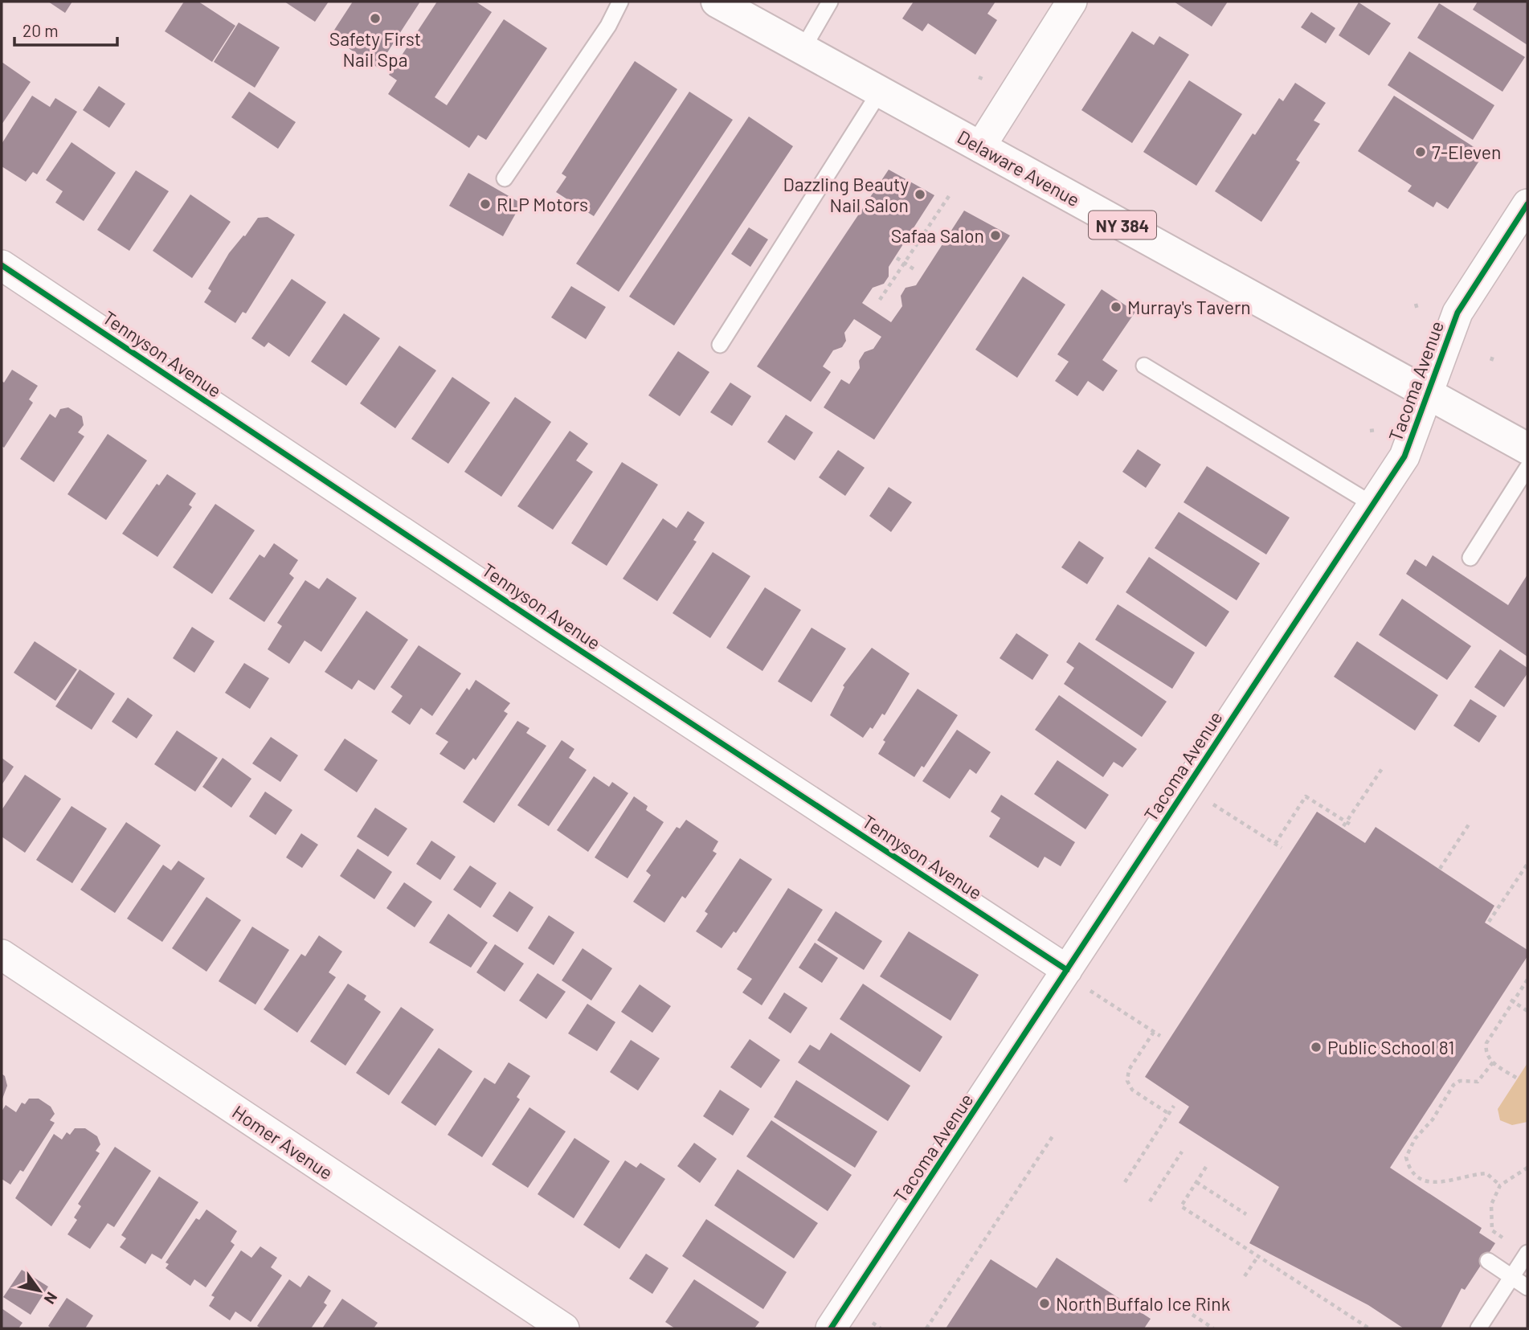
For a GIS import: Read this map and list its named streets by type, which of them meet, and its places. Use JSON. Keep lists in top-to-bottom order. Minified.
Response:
{"streets":{"main road":["Delaware Avenue","NY 384"],"street":["Tennyson Avenue","Tacoma Avenue","Homer Avenue"]},"crossings":[["Delaware Avenue","Tacoma Avenue"],["Tennyson Avenue","Tacoma Avenue"]],"places":["Safety First Nail Spa","7-Eleven","Dazzling Beauty Nail Salon","RLP Motors","Safaa Salon","Murray's Tavern","Public School 81","North Buffalo Ice Rink"],"scale_bar":"20 m","north":"bottom right"}
